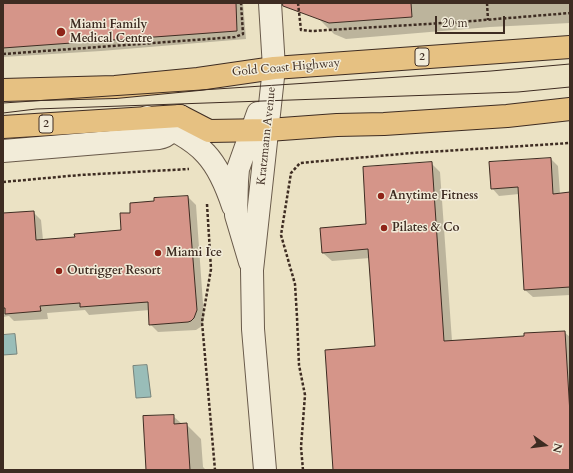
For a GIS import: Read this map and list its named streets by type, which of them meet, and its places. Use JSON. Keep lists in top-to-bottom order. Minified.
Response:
{"streets":{"highway":["2","Gold Coast Highway"],"street":["Kratzmann Avenue"]},"crossings":[["2","Kratzmann Avenue"],["Gold Coast Highway","Kratzmann Avenue"]],"places":["Miami Family Medical Centre","Anytime Fitness","Pilates & Co","Miami Ice","Outrigger Resort"],"scale_bar":"20 m","north":"right"}
